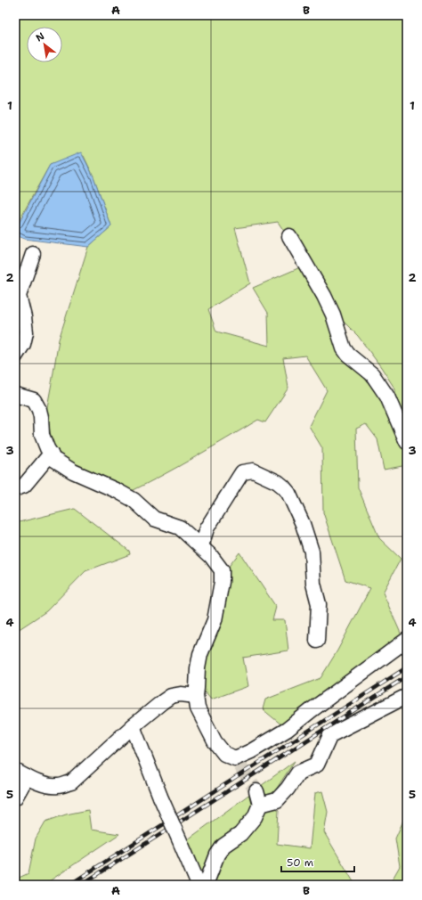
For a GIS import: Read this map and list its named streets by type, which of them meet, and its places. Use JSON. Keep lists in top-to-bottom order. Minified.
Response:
{"scale_bar":"50 m","north":"top left","grid":{"columns":["A","B"],"rows":["1","2","3","4","5"]}}
